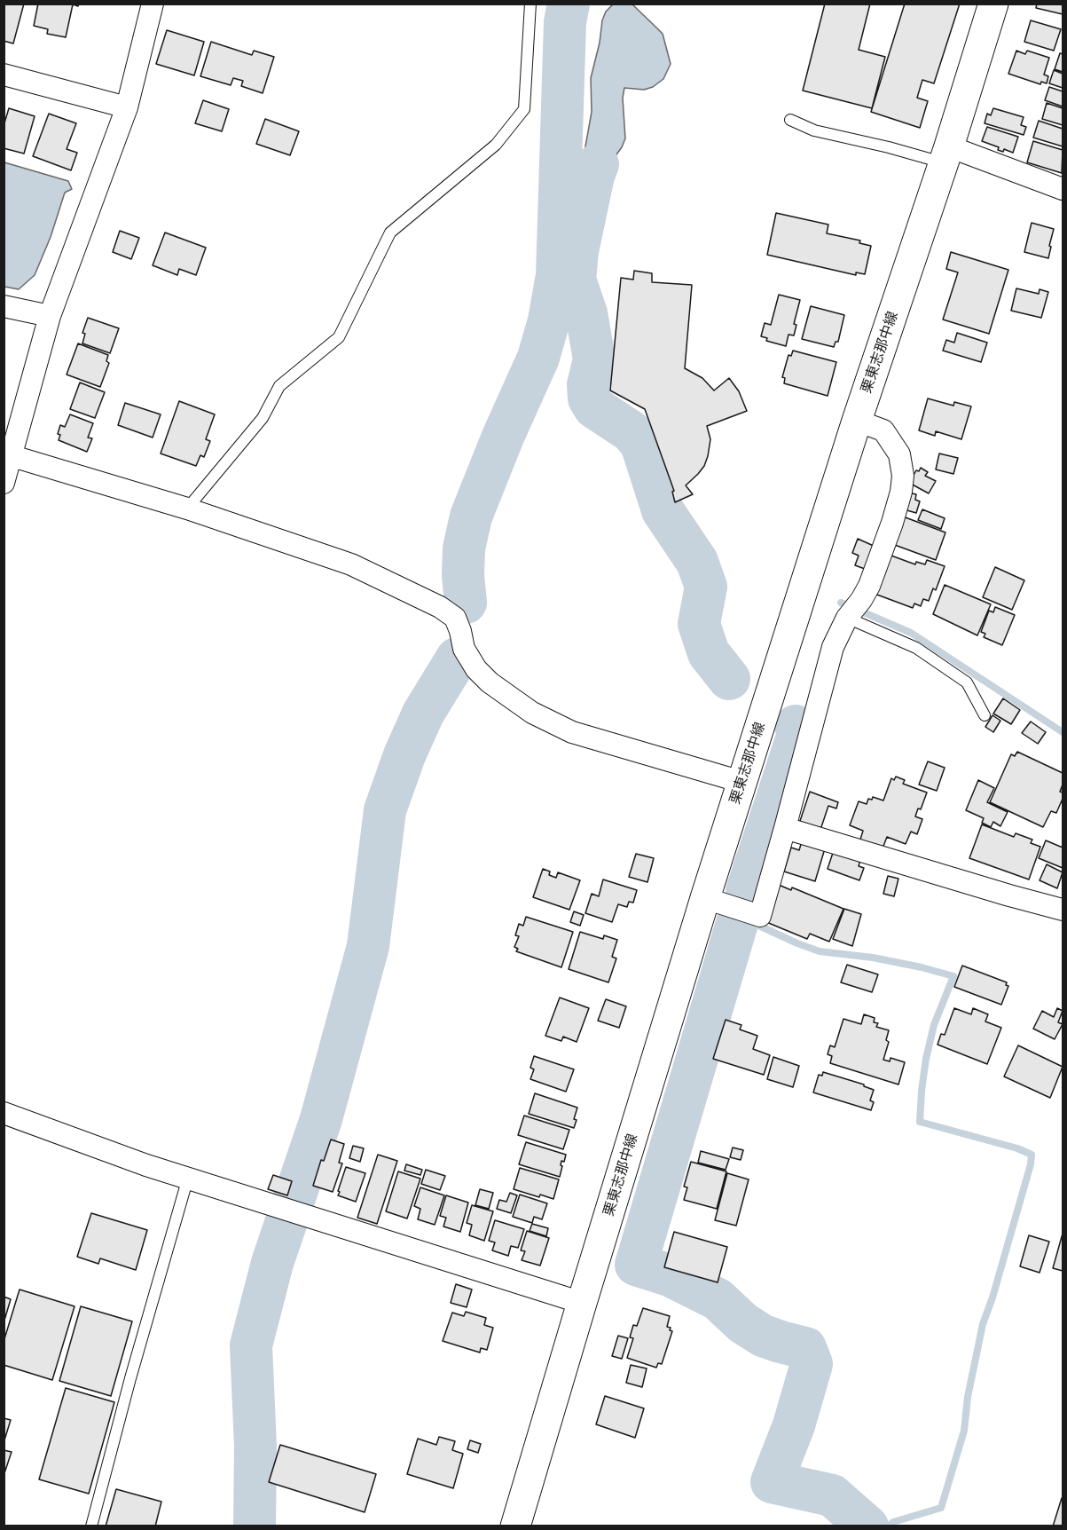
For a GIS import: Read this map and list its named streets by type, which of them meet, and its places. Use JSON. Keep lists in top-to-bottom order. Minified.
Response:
{"streets":{"main road":["栗東志那中線"]}}
